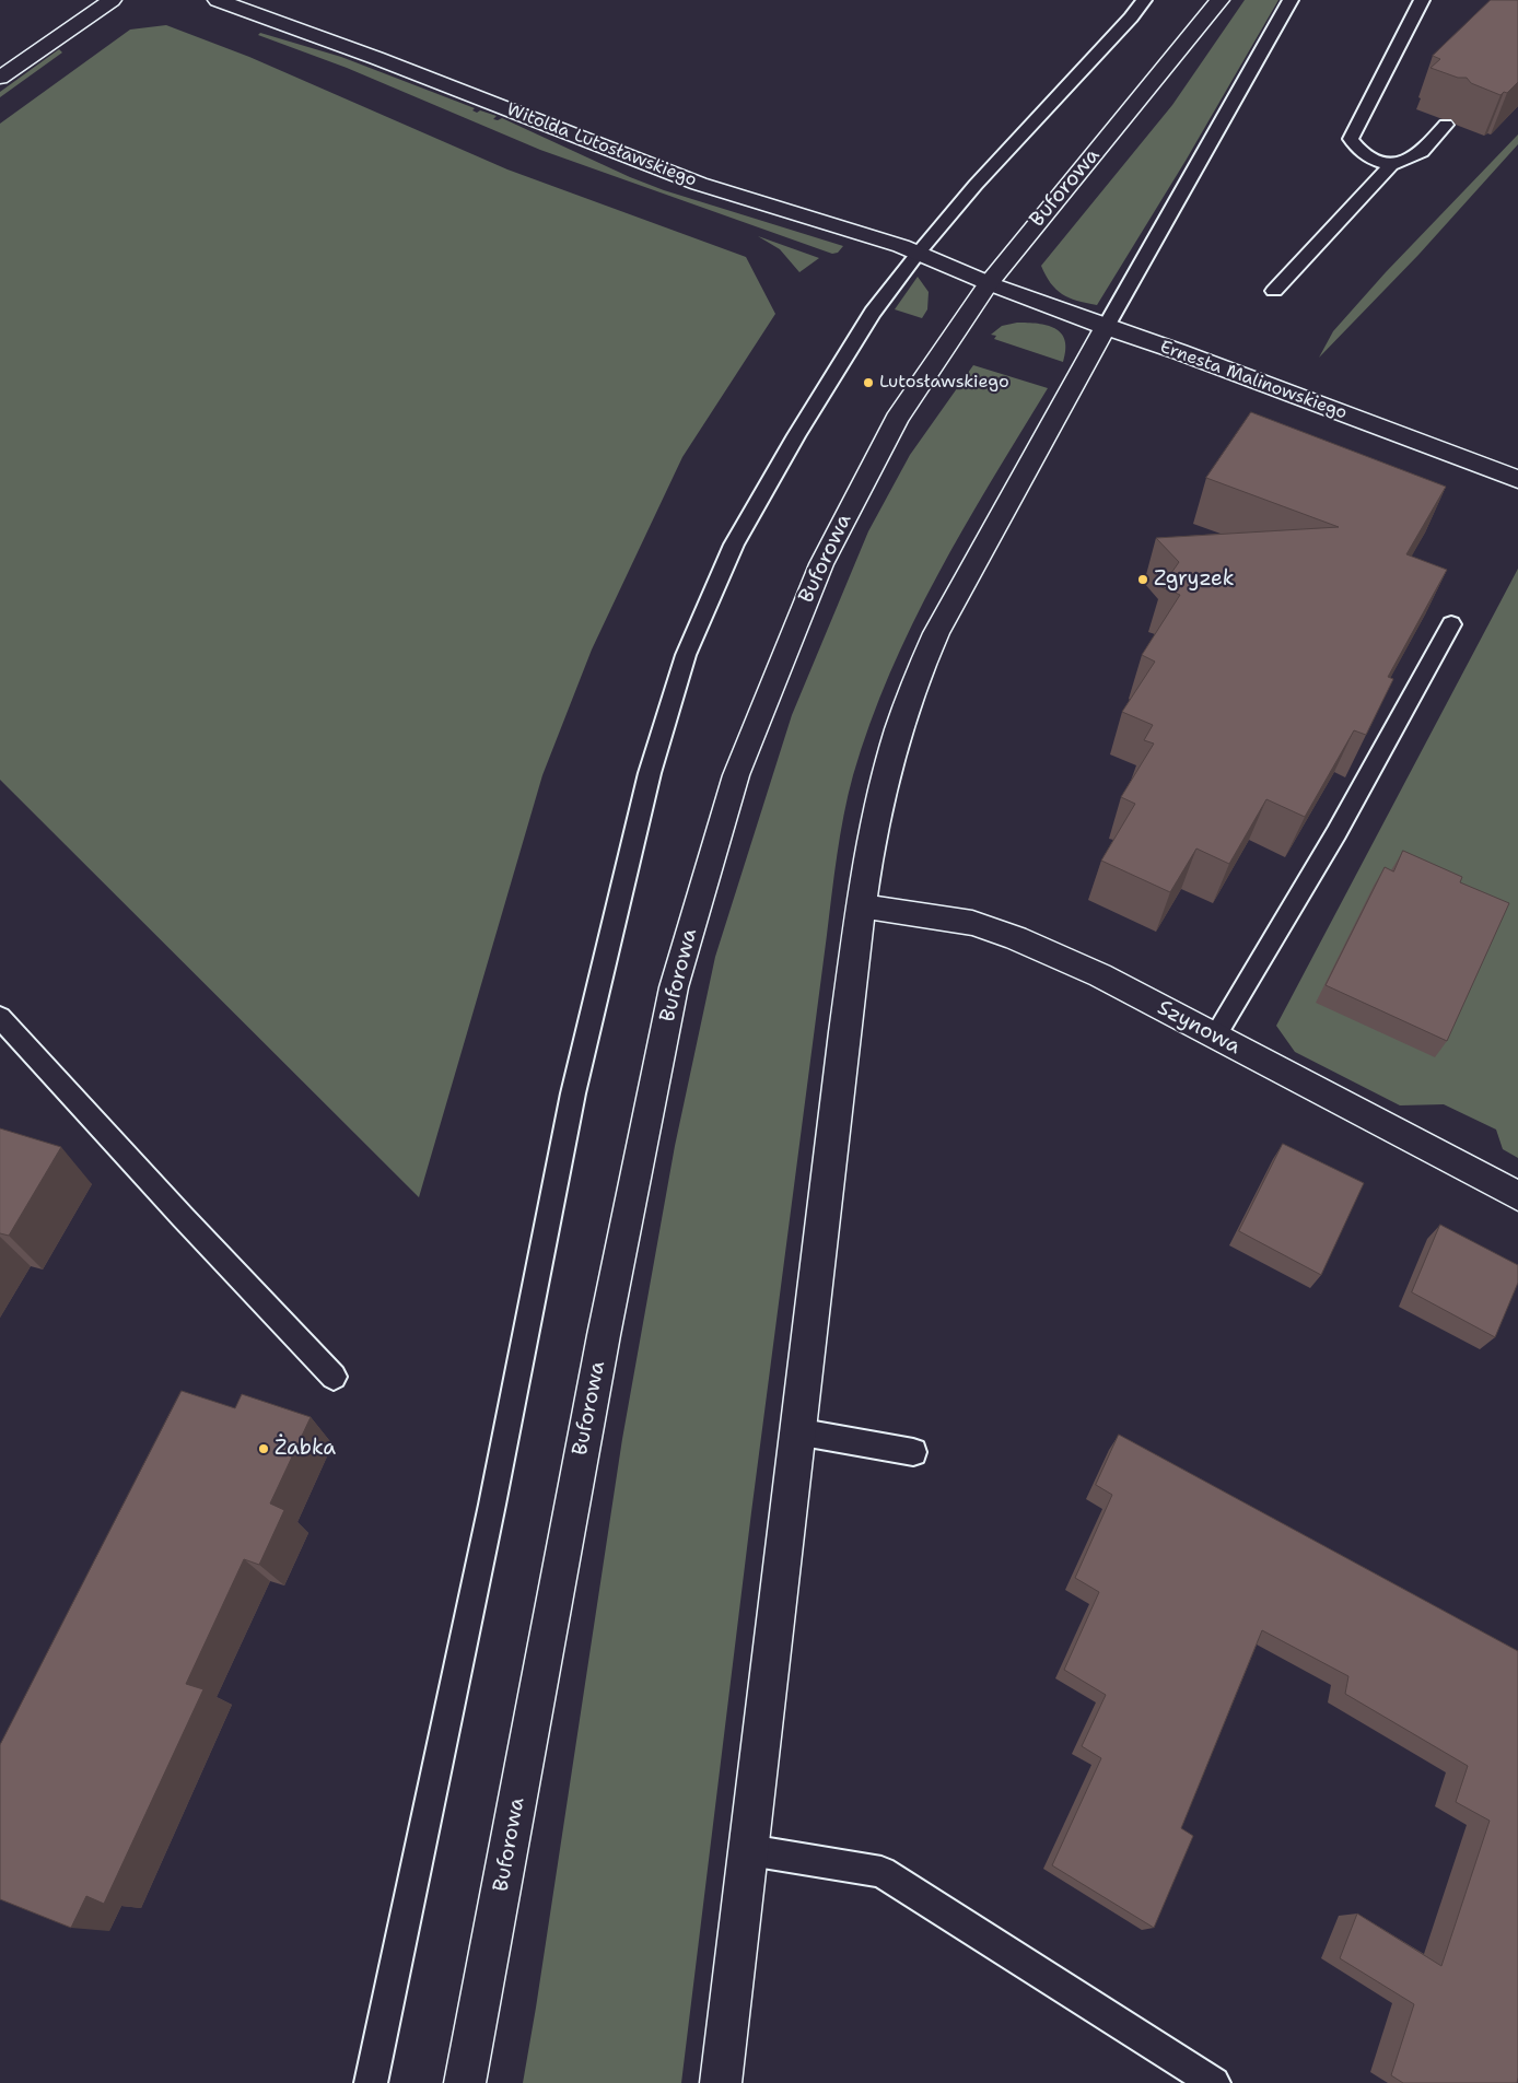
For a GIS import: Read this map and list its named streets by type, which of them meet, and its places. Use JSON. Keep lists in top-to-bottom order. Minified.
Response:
{"streets":{"street":["Witolda Lutosławskiego","Buforowa","Ernesta Malinowskiego","Szynowa"]},"crossings":[["Witolda Lutosławskiego","Buforowa"],["Witolda Lutosławskiego","Ernesta Malinowskiego"],["Buforowa","Ernesta Malinowskiego"]],"places":["Lutosławskiego","Zgryzek","Żabka"]}
